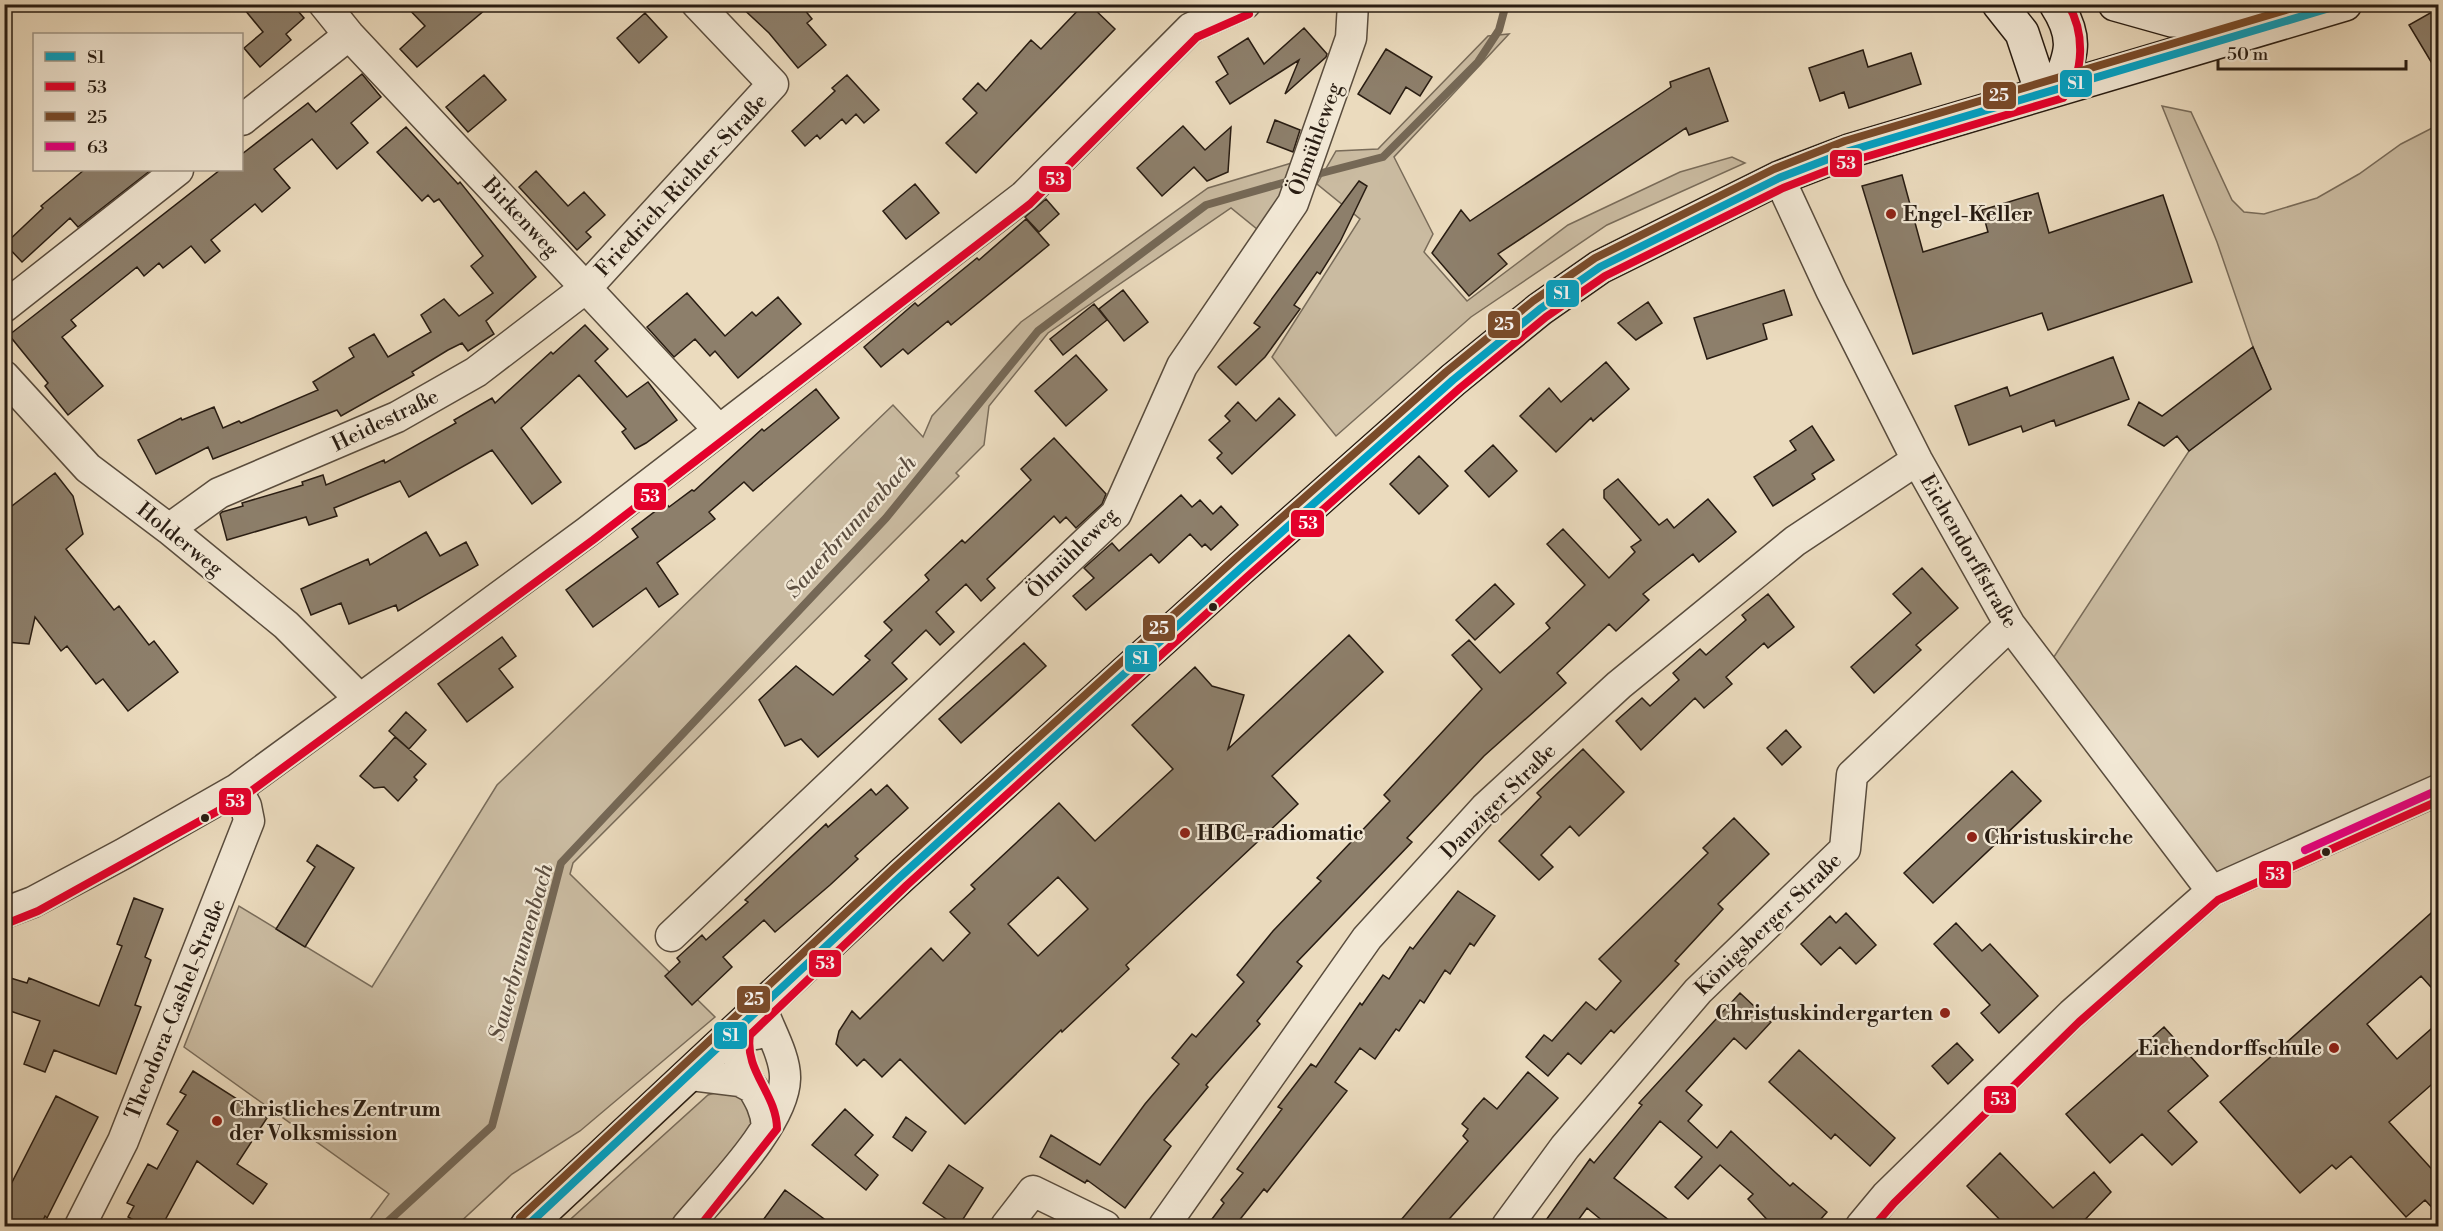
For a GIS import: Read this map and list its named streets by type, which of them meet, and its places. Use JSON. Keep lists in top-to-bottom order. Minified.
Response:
{"streets":{"street":["Ölmühleweg","Friedrich-Richter-Straße","Birkenweg","Heidestraße","Holderweg","Eichendorffstraße","Danziger Straße","Königsberger Straße","Theodora-Cashel-Straße"]},"crossings":[["Friedrich-Richter-Straße","Birkenweg"],["Friedrich-Richter-Straße","Heidestraße"],["Birkenweg","Heidestraße"],["Heidestraße","Holderweg"],["Eichendorffstraße","Danziger Straße"],["Eichendorffstraße","Königsberger Straße"]],"water":["Sauerbrunnenbach"],"places":["Engel-Keller","HBC-radiomatic","Christuskirche","Christuskindergarten","Eichendorffschule","Christliches Zentrum der Volksmission"],"lines":["transit line S1","transit line 53","transit line 25","transit line 63"],"legend":["S1","53","25","63"],"scale_bar":"50 m"}
